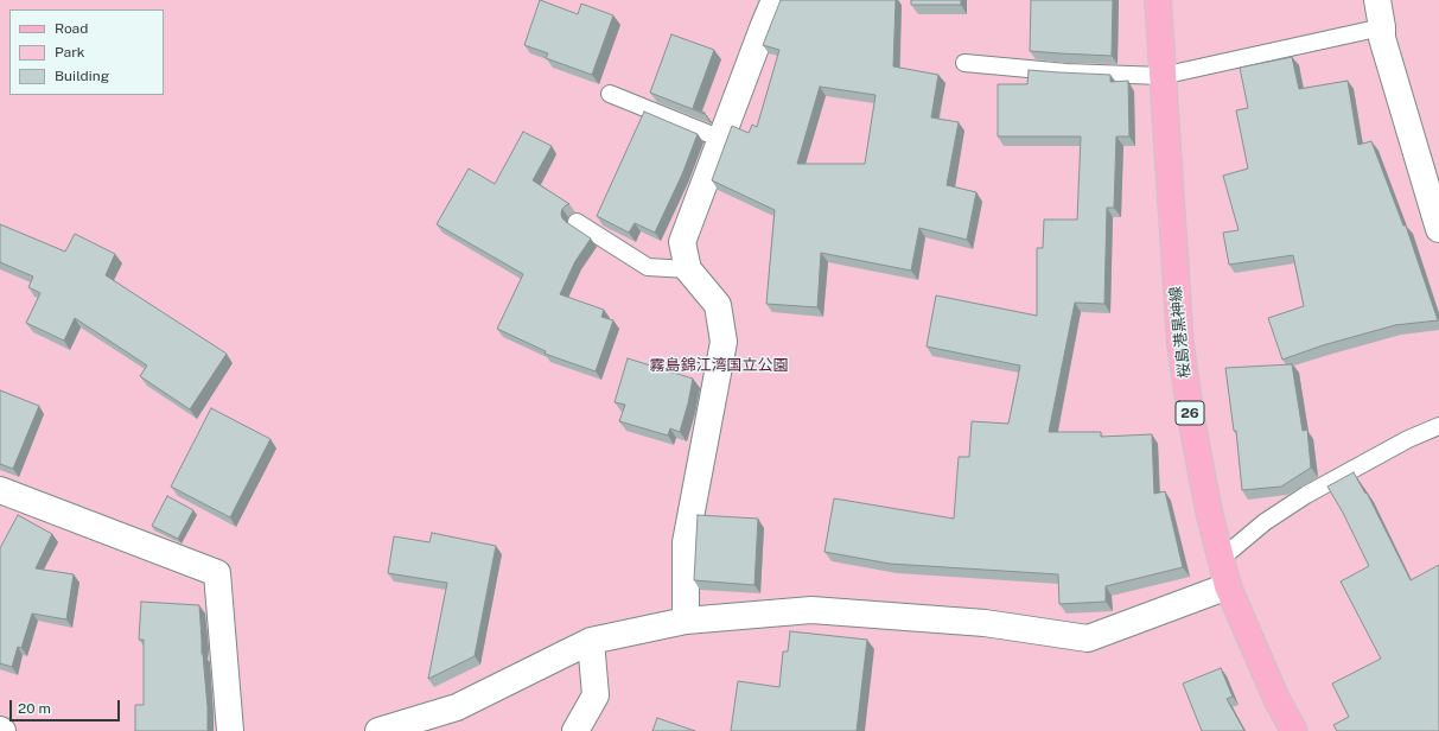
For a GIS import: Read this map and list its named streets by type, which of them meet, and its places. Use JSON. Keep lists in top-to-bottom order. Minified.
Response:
{"streets":{"main road":["桜島港黒神線","26"]},"parks":["霧島錦江湾国立公園"],"legend":["Road","Park","Building"],"scale_bar":"20 m"}
